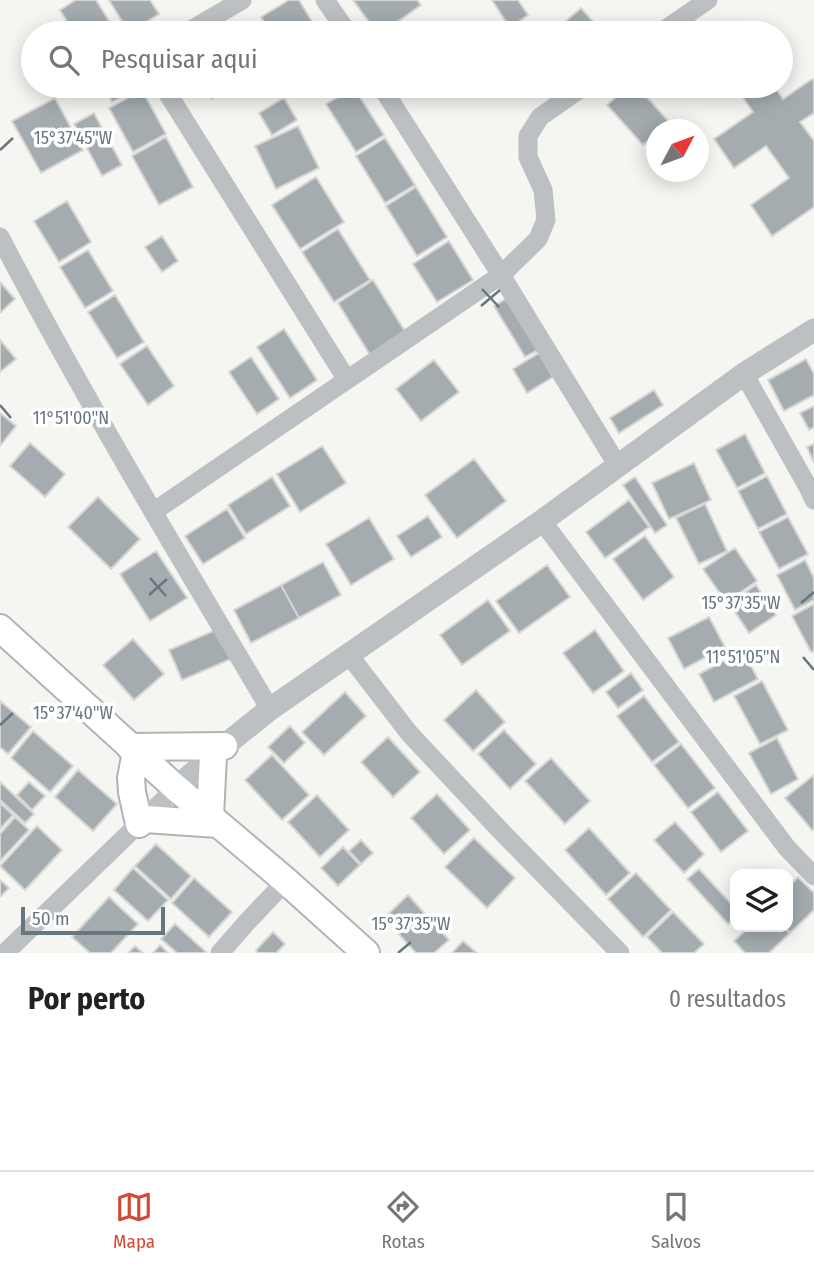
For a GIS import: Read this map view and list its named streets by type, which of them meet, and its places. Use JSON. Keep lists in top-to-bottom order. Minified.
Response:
{"scale_bar":"50 m","north":"top right","page":{"search":"Pesquisar aqui","scale":"50 m","heading":["Por perto","0 resultados"],"nav":["Mapa","Rotas","Salvos"]},"coordinates":["15°37'45\"W","11°51'00\"N","15°37'35\"W","11°51'05\"N","15°37'40\"W"]}
